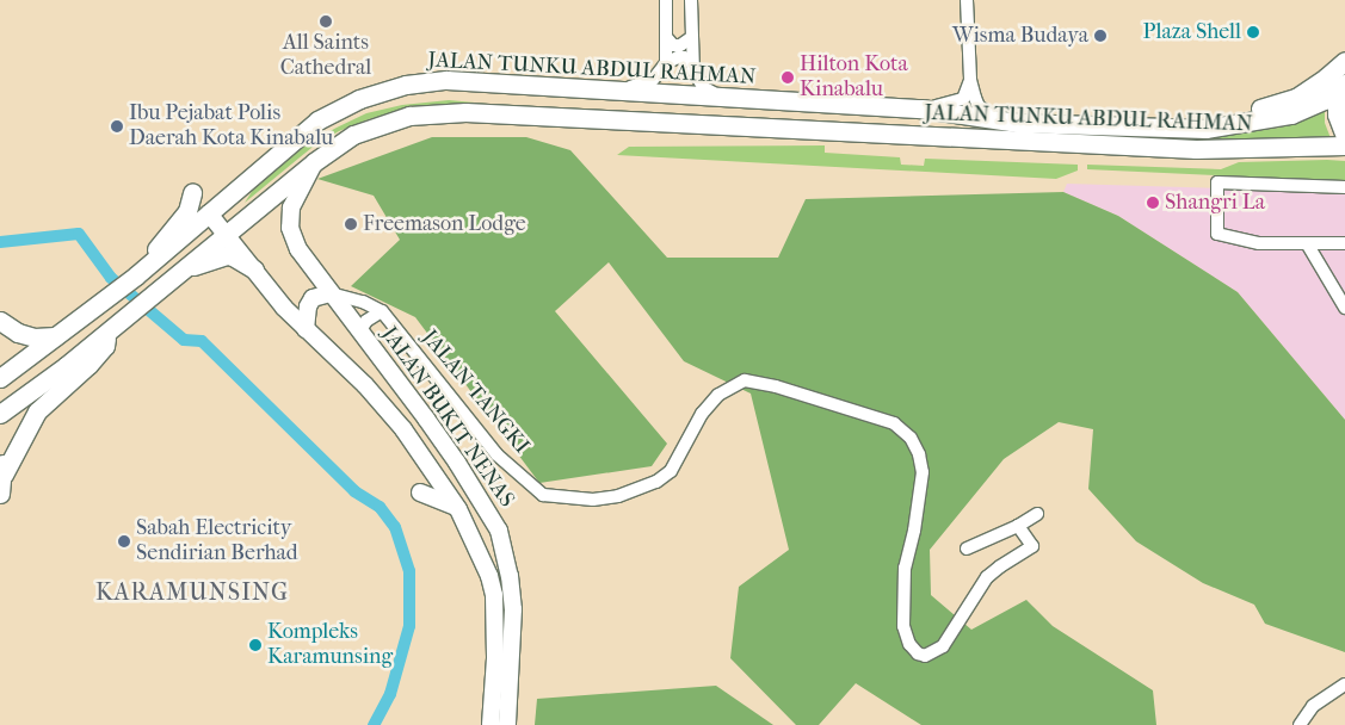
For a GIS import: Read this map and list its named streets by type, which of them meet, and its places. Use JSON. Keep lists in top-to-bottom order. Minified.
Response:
{"streets":{"main road":["JALAN TUNKU ABDUL RAHMAN","JALAN BUKIT NENAS"],"street":["JALAN TANGKI"]},"crossings":[["JALAN TUNKU ABDUL RAHMAN","JALAN BUKIT NENAS"],["JALAN TANGKI","JALAN BUKIT NENAS"]],"districts":["KARAMUNSING"],"places":["All Saints Cathedral","Plaza Shell","Wisma Budaya","Hilton Kota Kinabalu","Ibu Pejabat Polis Daerah Kota Kinabalu","Shangri La","Freemason Lodge","Sabah Electricity Sendirian Berhad","Kompleks Karamunsing"]}
